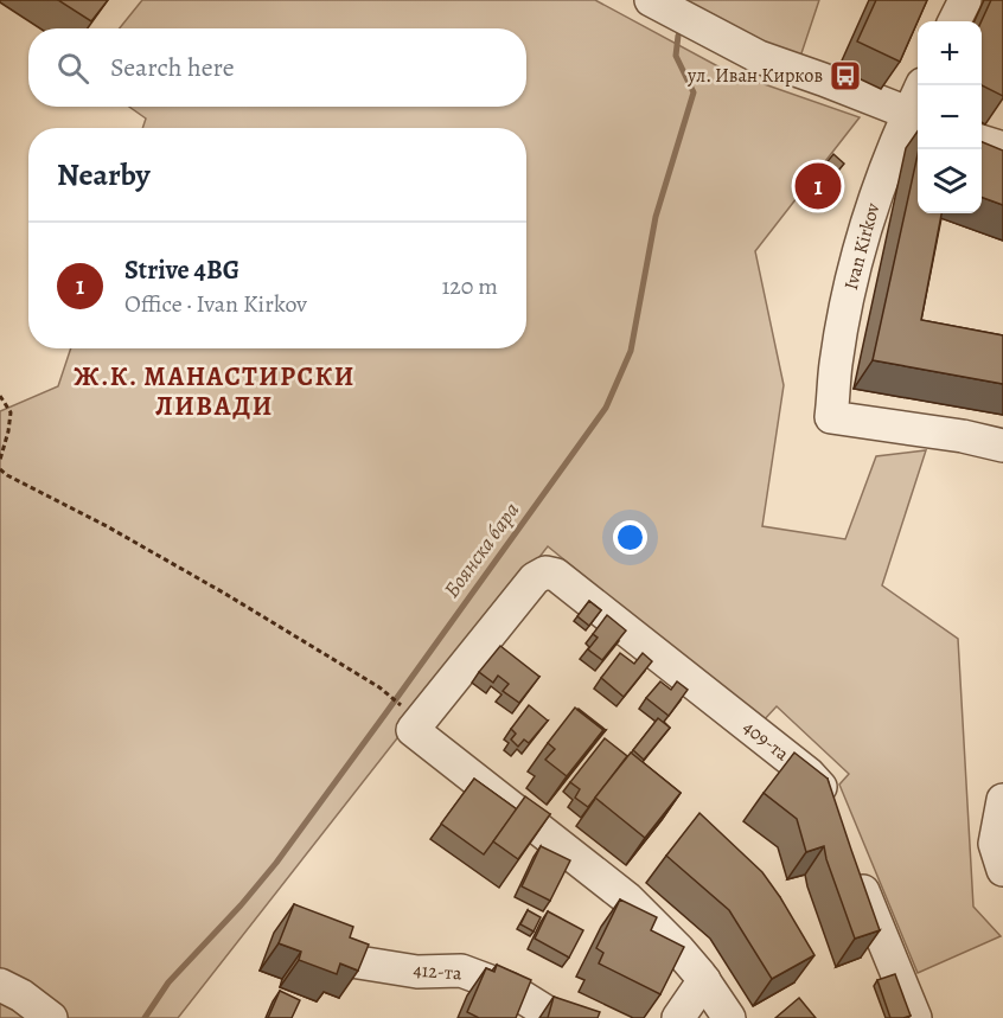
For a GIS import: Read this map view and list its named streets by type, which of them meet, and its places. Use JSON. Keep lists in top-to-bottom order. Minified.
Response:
{"streets":{"street":["Ivan Kirkov","409-та","412-та"]},"districts":["Ж.К. МАНАСТИРСКИ ЛИВАДИ"],"water":["Боянска бара"],"places":{"bus stop":["ул. Иван Кирков"]},"page":{"map_buttons":["+","−"],"search":"Search here","heading":"Nearby","pins":"1","list":[{"mark":"1","name":"Strive 4BG","note":"Office · Ivan Kirkov","value":"120 m"}]}}
